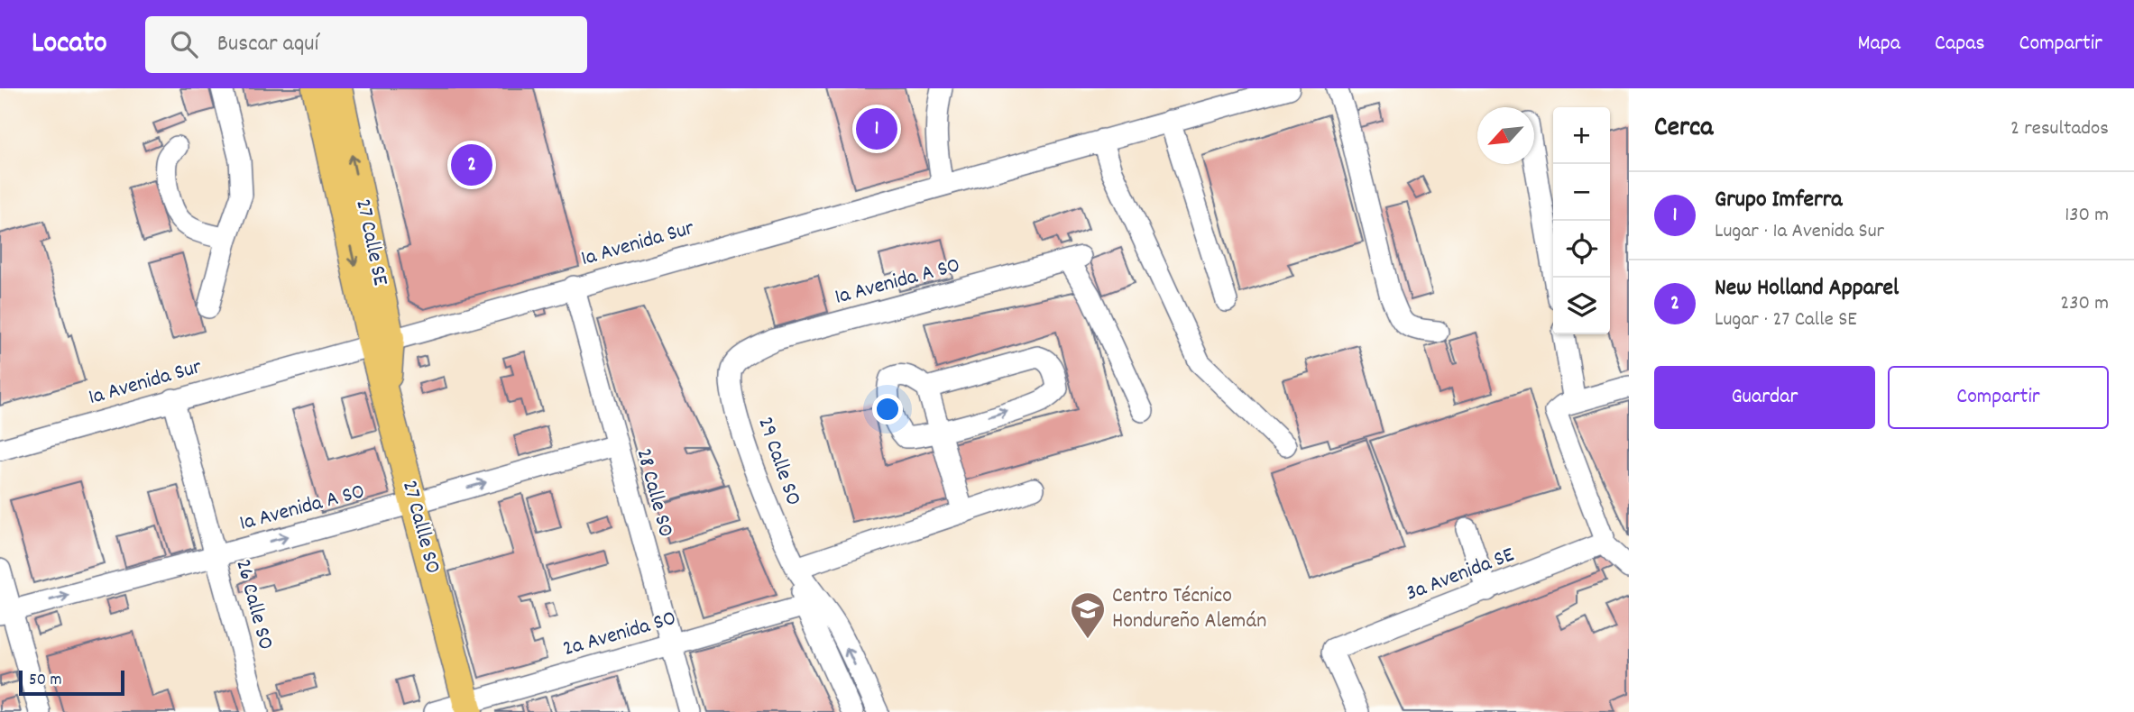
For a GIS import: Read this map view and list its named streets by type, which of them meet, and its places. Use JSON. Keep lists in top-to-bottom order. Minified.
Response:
{"streets":{"main road":["27 Calle SE","27 Callle SO"],"street":["1a Avenida Sur","1a Avenida A SO","29 Calle SO","28 Calle SO","3a Avenida SE","26 Calle SO","2a Avenida SO"]},"crossings":[["27 Calle SE","1a Avenida Sur"],["27 Calle SE","27 Callle SO"],["1a Avenida Sur","28 Calle SO"],["1a Avenida Sur","26 Calle SO"],["1a Avenida A SO","29 Calle SO"],["1a Avenida A SO","28 Calle SO"],["1a Avenida A SO","27 Callle SO"],["1a Avenida A SO","26 Calle SO"],["29 Calle SO","2a Avenida SO"],["28 Calle SO","2a Avenida SO"],["27 Callle SO","2a Avenida SO"]],"one_way":["1a Avenida A SO"],"places":{"school or university":["Centro Técnico Hondureño Alemán"]},"scale_bar":"50 m","north":"bottom left","page":{"header":"Locato","search":"Buscar aquí","nav":["Mapa","Capas","Compartir"],"heading":["Cerca","2 resultados"],"pins":["1","2"],"map_buttons":["+","−"],"list":[{"mark":"1","name":"Grupo Imferra","note":"Lugar · 1a Avenida Sur","value":"130 m"},{"mark":"2","name":"New Holland Apparel","note":"Lugar · 27 Calle SE","value":"230 m"}],"buttons":["Guardar","Compartir"],"scale":"50 m"}}
